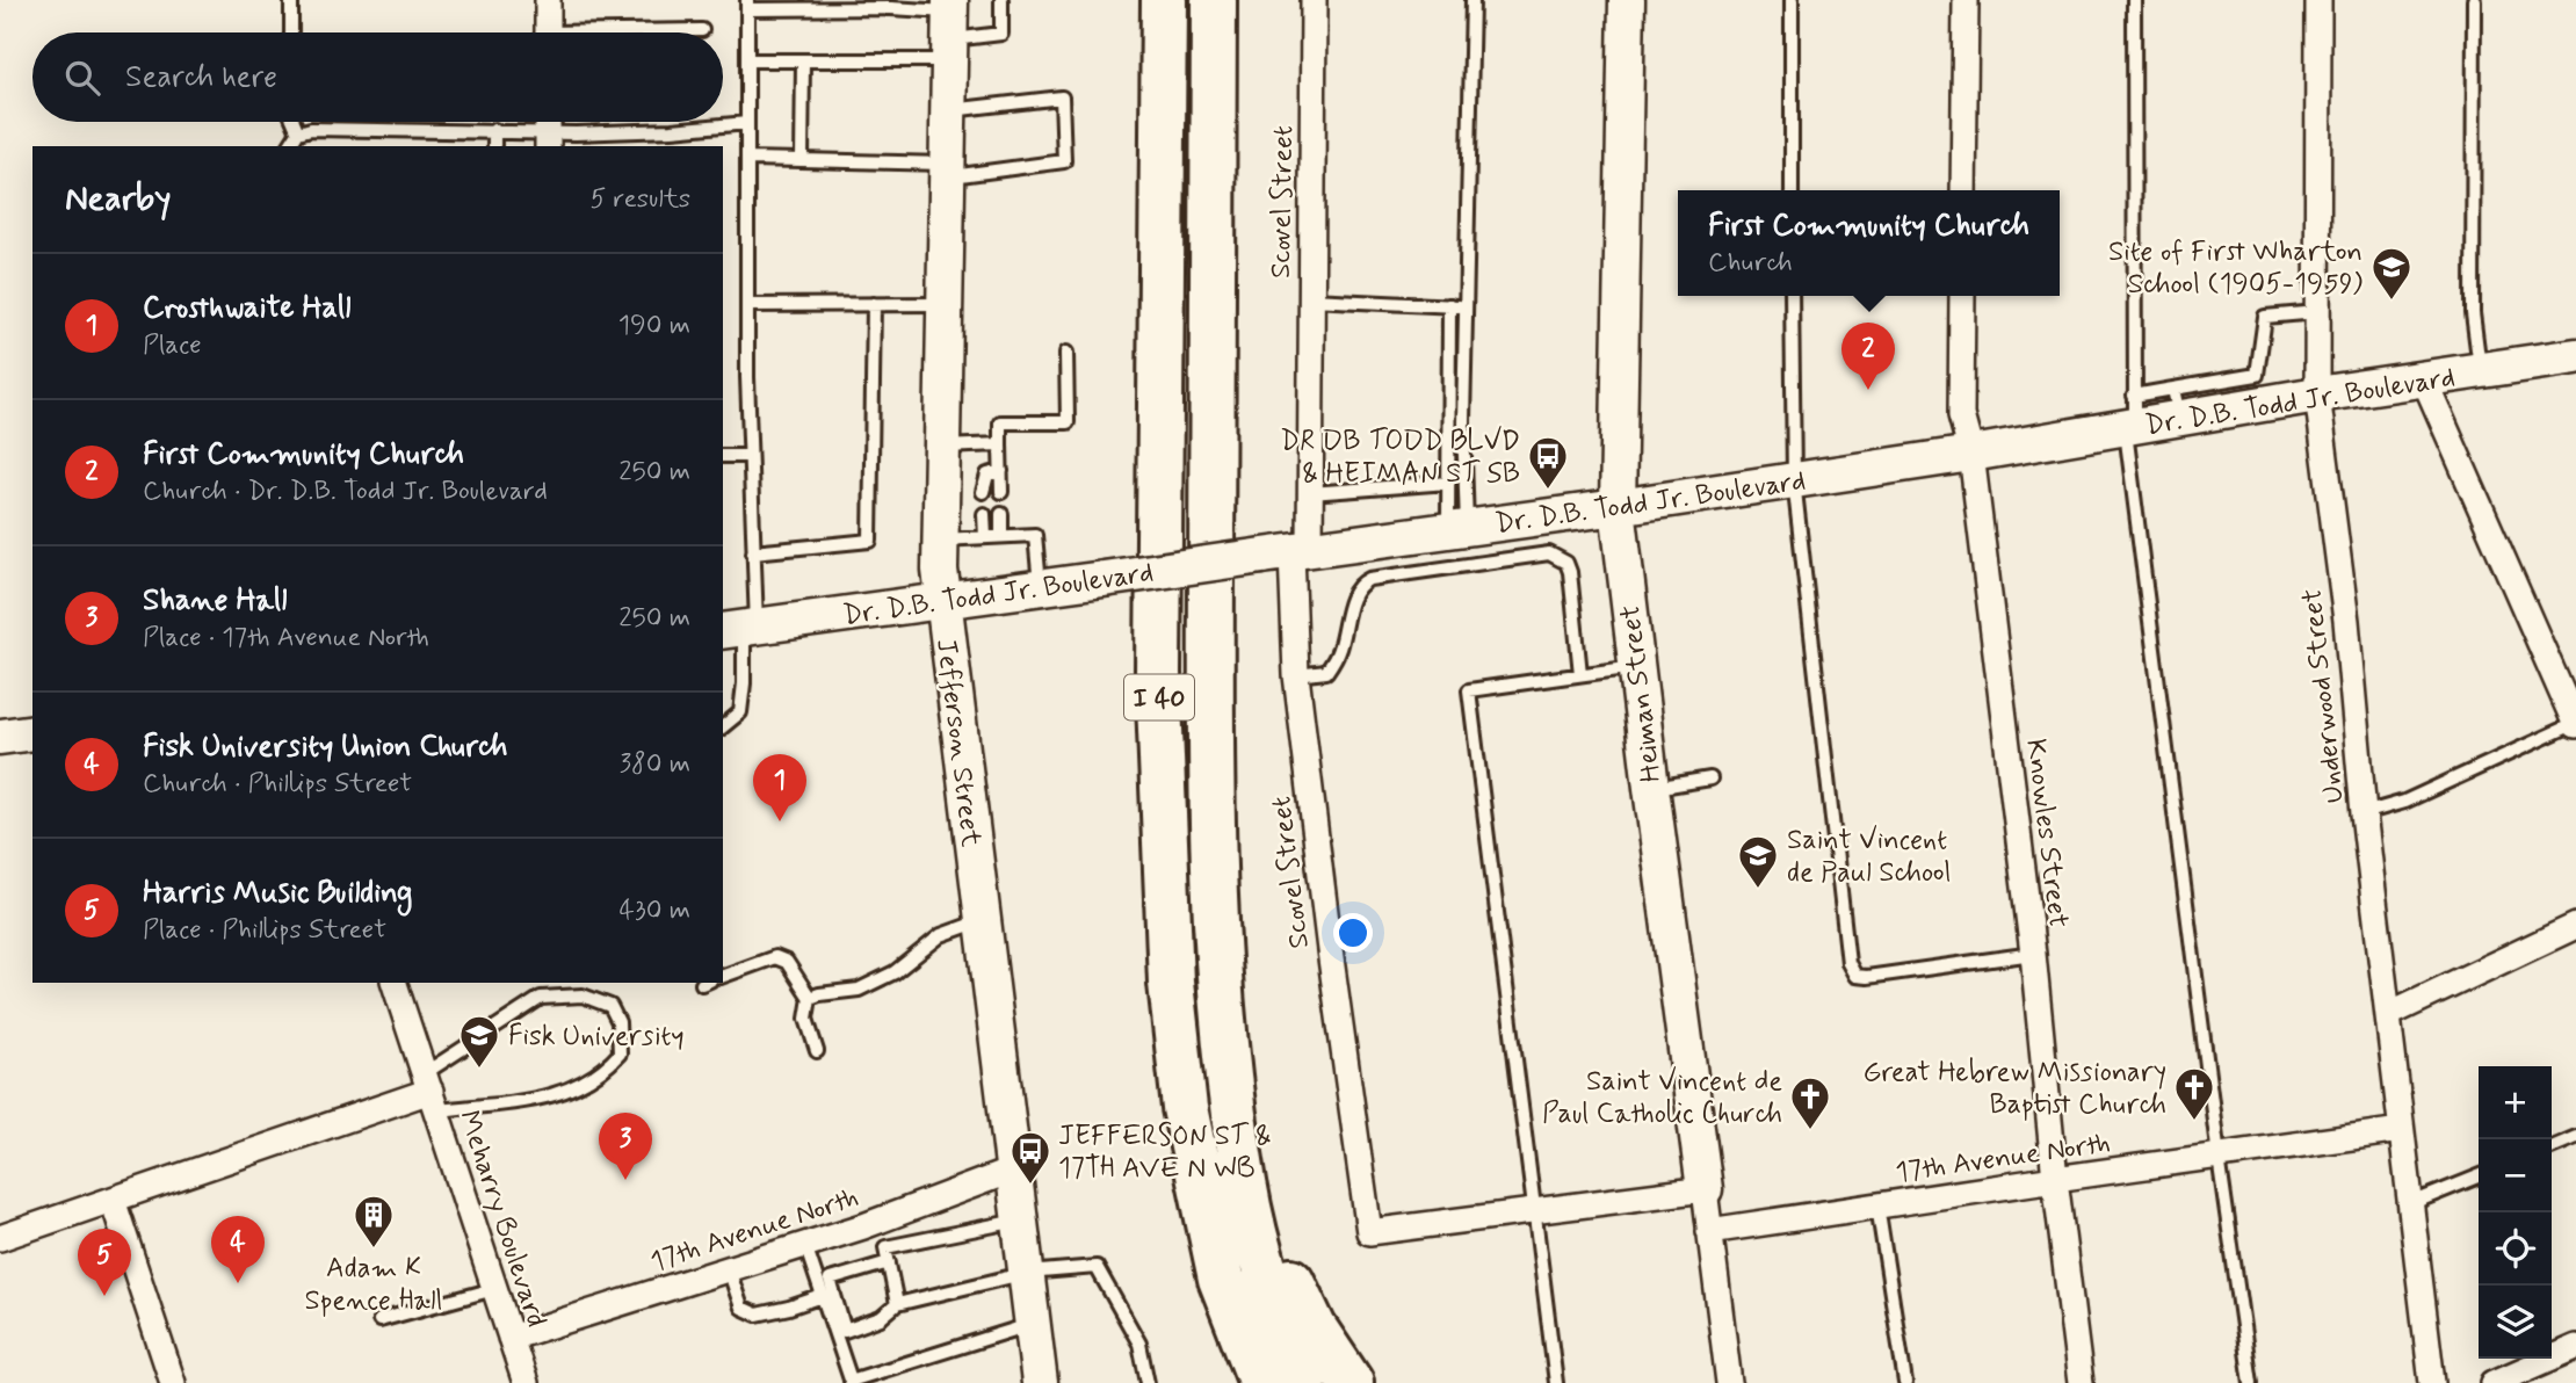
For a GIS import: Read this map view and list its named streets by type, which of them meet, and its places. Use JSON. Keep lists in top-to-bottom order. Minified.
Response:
{"streets":{"highway":["I 40"],"main road":["Dr. D.B. Todd Jr. Boulevard","Heiman Street","Jefferson Street"],"street":["Scovel Street","Underwood Street","Knowles Street","17th Avenue North","Meharry Boulevard"]},"crossings":[["Scovel Street","Dr. D.B. Todd Jr. Boulevard"],["Dr. D.B. Todd Jr. Boulevard","Heiman Street"],["Dr. D.B. Todd Jr. Boulevard","Underwood Street"],["Dr. D.B. Todd Jr. Boulevard","Jefferson Street"],["Dr. D.B. Todd Jr. Boulevard","Knowles Street"],["Heiman Street","17th Avenue North"],["Underwood Street","17th Avenue North"],["Jefferson Street","17th Avenue North"],["Knowles Street","17th Avenue North"],["17th Avenue North","Meharry Boulevard"]],"places":{"school or university":["Site of First Wharton School (1905-1959)","Saint Vincent de Paul School","Fisk University"],"bus stop":["DR DB TODD BLVD & HEIMAN ST SB","JEFFERSON ST & 17TH AVE N WB"],"church":["Great Hebrew Missionary Baptist Church","Saint Vincent de Paul Catholic Church"],"building":["Adam K Spence Hall"]},"page":{"search":"Search here","heading":["Nearby","5 results"],"popup":["First Community Church","Church"],"list":[{"mark":"1","name":"Crosthwaite Hall","note":"Place","value":"190 m"},{"mark":"2","name":"First Community Church","note":"Church · Dr. D.B. Todd Jr. Boulevard","value":"250 m"},{"mark":"3","name":"Shane Hall","note":"Place · 17th Avenue North","value":"250 m"},{"mark":"4","name":"Fisk University Union Church","note":"Church · Phillips Street","value":"380 m"},{"mark":"5","name":"Harris Music Building","note":"Place · Phillips Street","value":"430 m"}],"pins":["2","1","3","4","5"],"map_buttons":["+","−"]}}
